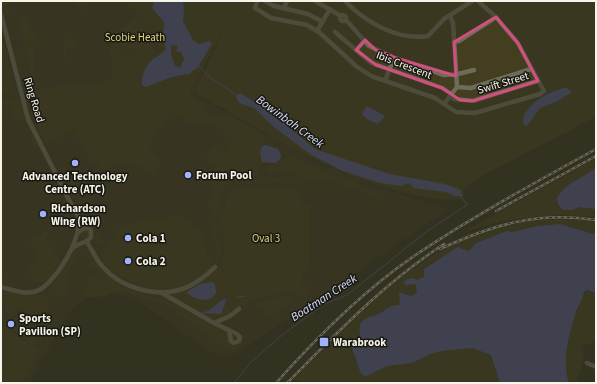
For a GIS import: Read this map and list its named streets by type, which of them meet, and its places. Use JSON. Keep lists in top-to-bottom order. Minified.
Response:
{"streets":{"street":["Ibis Crescent","Swift Street","Ring Road"]},"crossings":[["Ibis Crescent","Swift Street"]],"water":["Bowinbah Creek","Boatman Creek"],"parks":["Scobie Heath","Oval 3"],"places":{"other":["Advanced Technology Centre (ATC)","Forum Pool","Richardson Wing (RW)","Cola 1","Cola 2","Sports Pavilion (SP)"],"transit":["Warabrook"]}}
